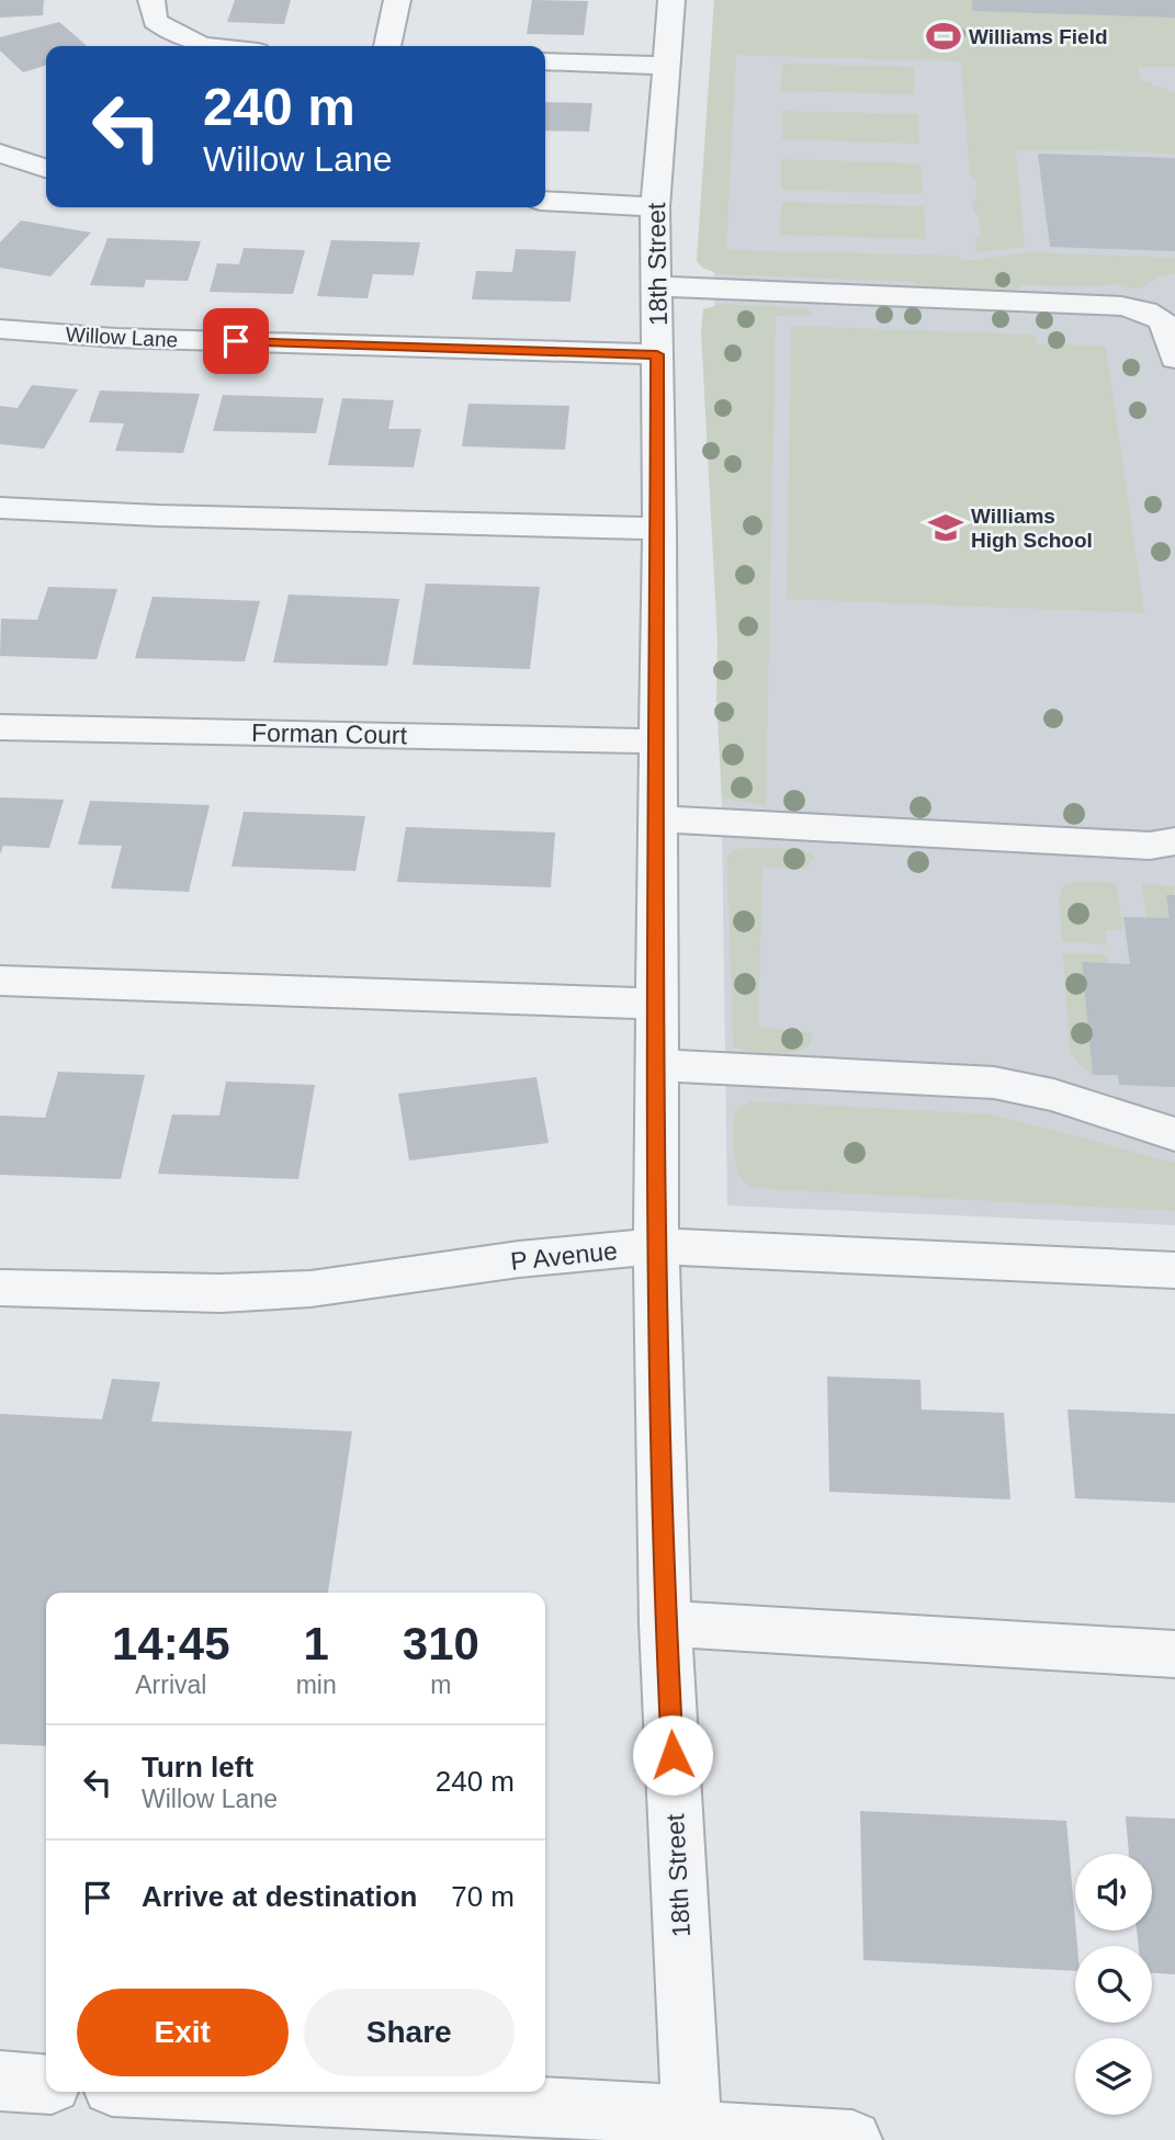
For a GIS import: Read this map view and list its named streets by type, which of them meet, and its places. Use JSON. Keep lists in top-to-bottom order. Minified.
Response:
{"streets":{"street":["18th Street","Willow Lane","Forman Court","P Avenue"]},"crossings":[["18th Street","Willow Lane"],["18th Street","Forman Court"],["18th Street","P Avenue"]],"places":{"sports":["Williams Field"],"school or university":["Williams High School"]},"page":{"turn":["240 m","Willow Lane"],"eta":["14:45","Arrival","1","min","310","m"],"list":[{"name":"Turn left","note":"Willow Lane","value":"240 m"},{"name":"Arrive at destination","value":"70 m"}],"buttons":["Exit","Share"]}}
